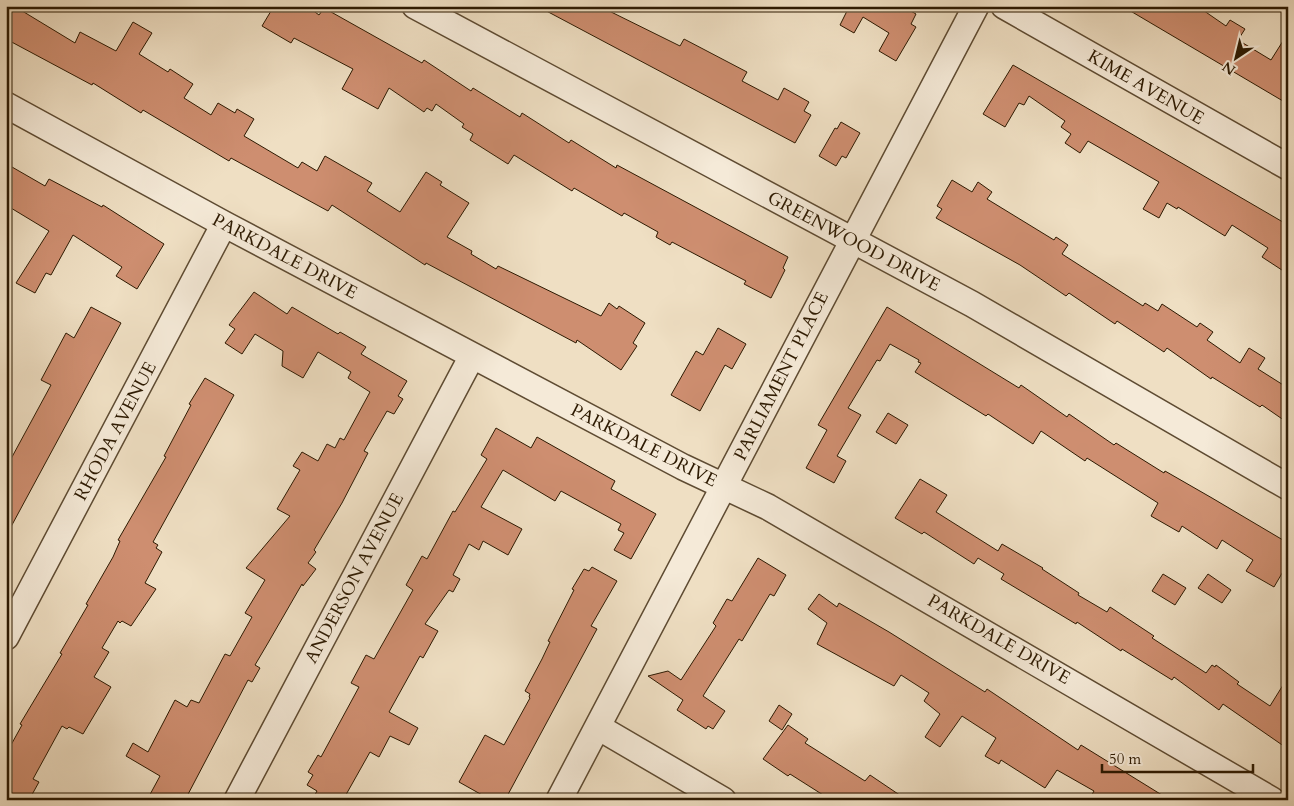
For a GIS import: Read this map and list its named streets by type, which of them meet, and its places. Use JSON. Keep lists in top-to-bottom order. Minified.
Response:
{"streets":{"street":["KIME AVENUE","GREENWOOD DRIVE","PARKDALE DRIVE","PARLIAMENT PLACE","RHODA AVENUE","ANDERSON AVENUE"]},"crossings":[["GREENWOOD DRIVE","PARLIAMENT PLACE"],["PARKDALE DRIVE","PARLIAMENT PLACE"],["PARKDALE DRIVE","RHODA AVENUE"],["PARKDALE DRIVE","ANDERSON AVENUE"]],"scale_bar":"50 m","north":"bottom left"}
